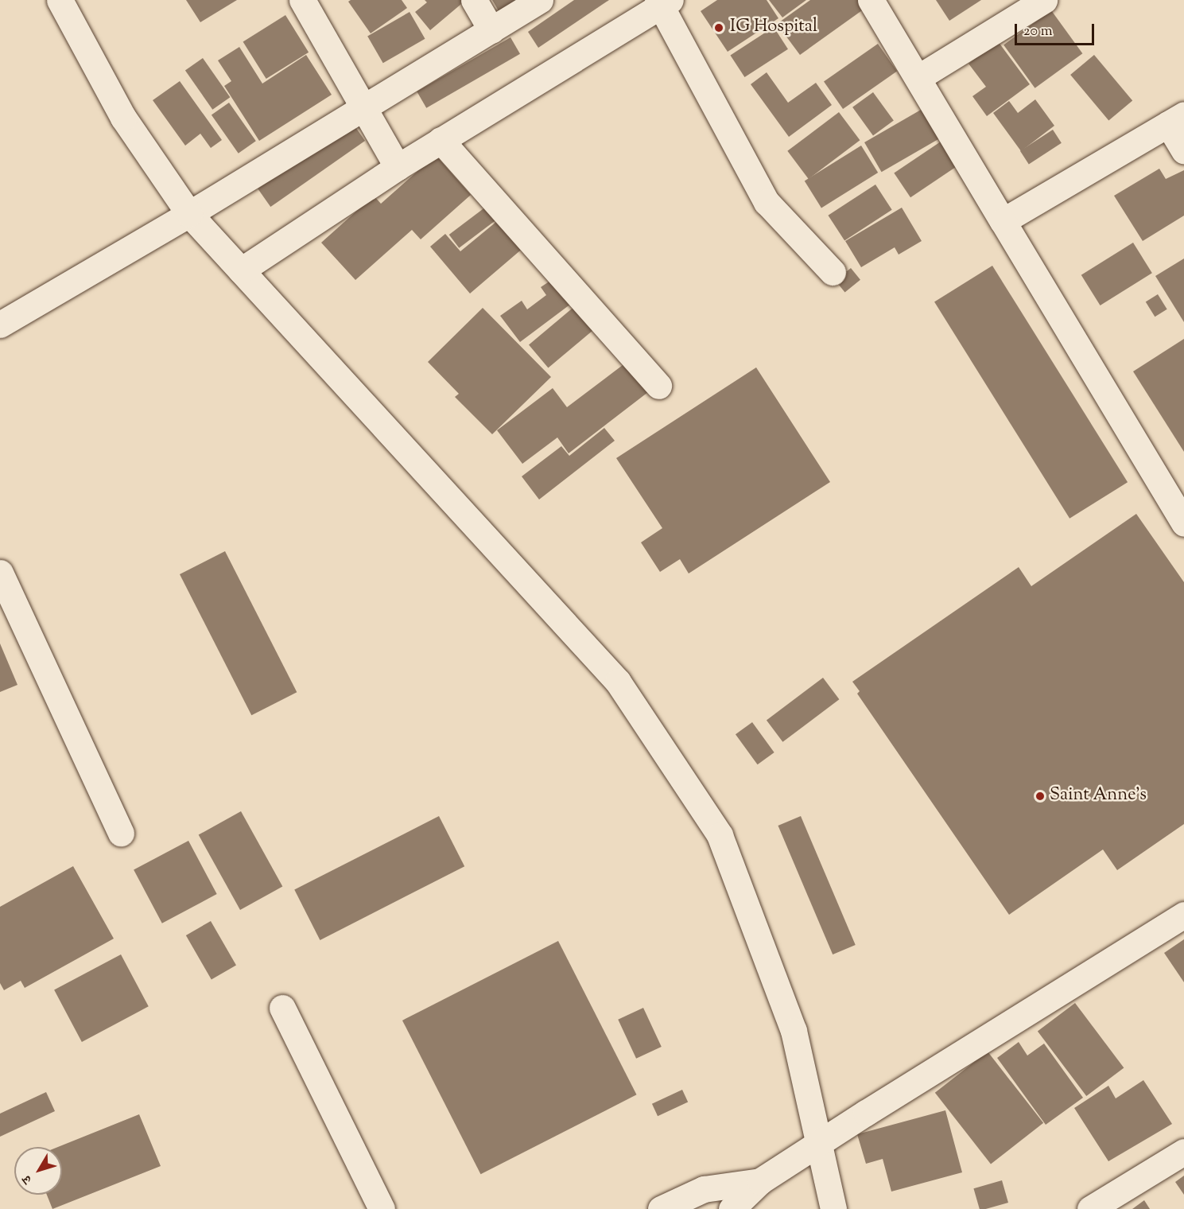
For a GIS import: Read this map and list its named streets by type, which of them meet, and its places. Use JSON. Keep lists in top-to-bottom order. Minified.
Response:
{"places":["IG Hospital","Saint Anne's"],"scale_bar":"20 m","north":"bottom left"}
